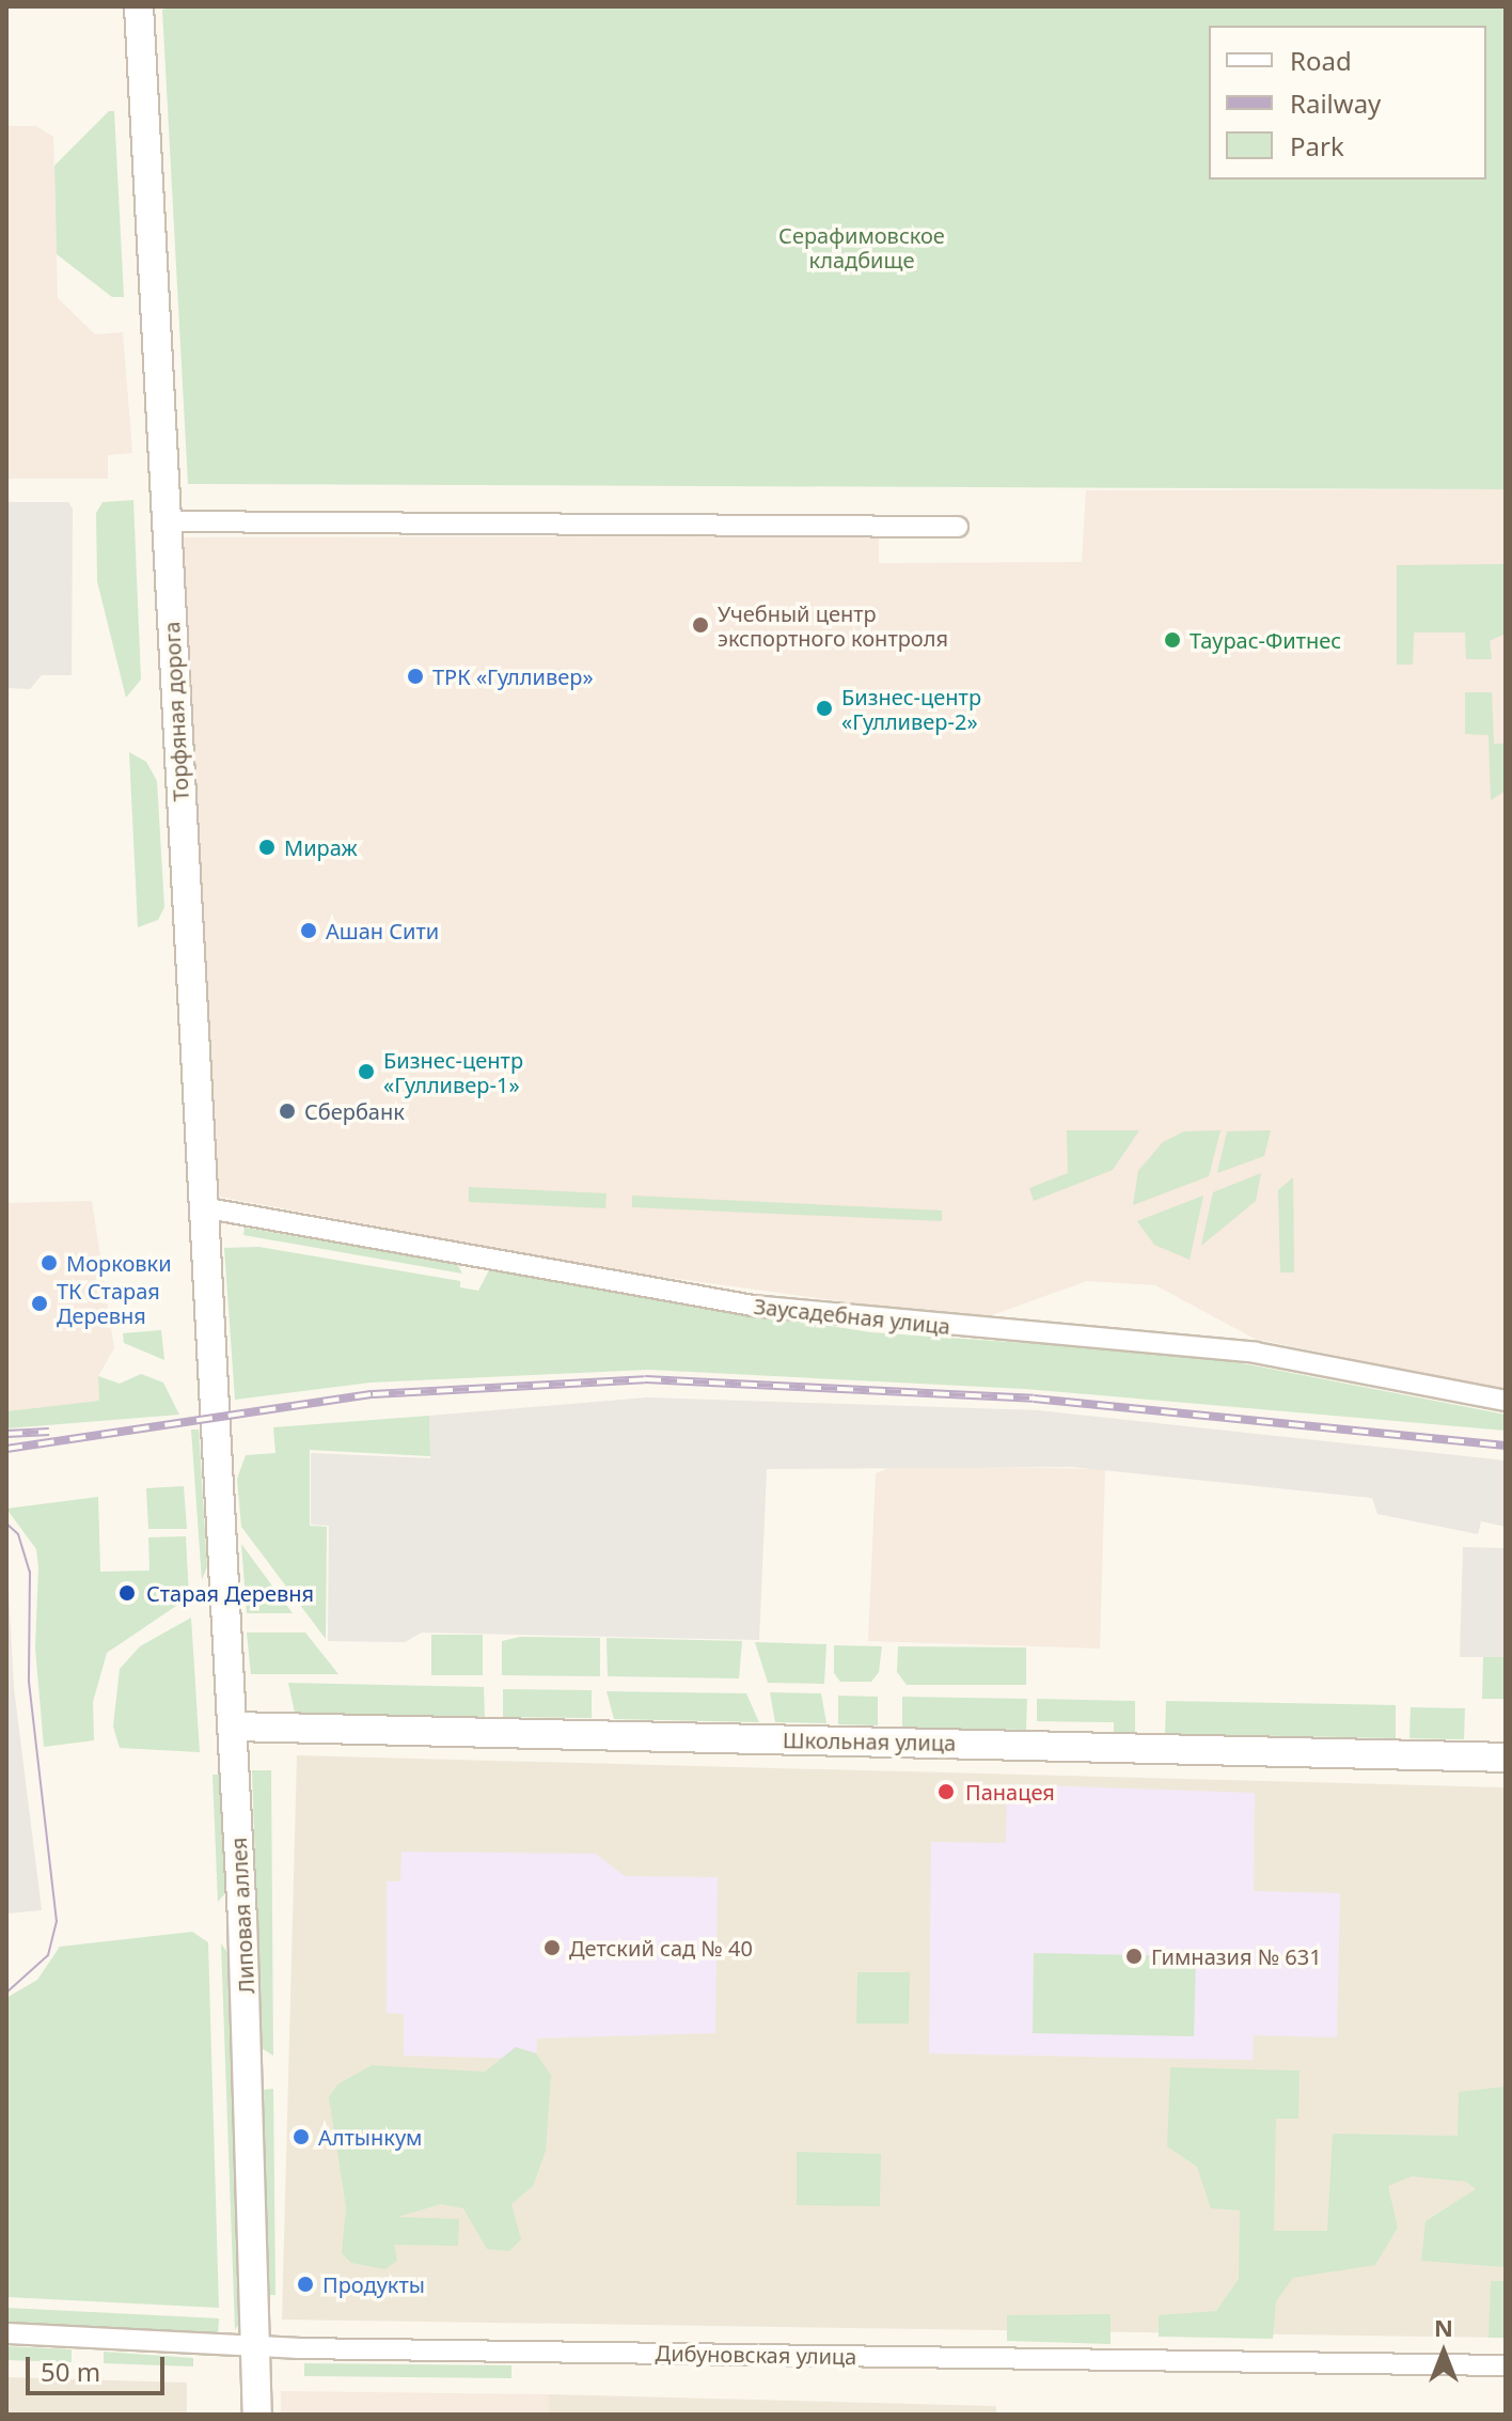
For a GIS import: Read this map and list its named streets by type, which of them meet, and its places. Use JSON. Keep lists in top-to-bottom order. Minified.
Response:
{"streets":{"main road":["Торфяная дорога","Школьная улица","Липовая аллея"],"street":["Заусадебная улица","Дибуновская улица"]},"crossings":[["Торфяная дорога","Заусадебная улица"],["Торфяная дорога","Липовая аллея"],["Школьная улица","Липовая аллея"],["Липовая аллея","Дибуновская улица"]],"parks":["Серафимовское кладбище"],"places":["Учебный центр экспортного контроля","Таурас-Фитнес","ТРК «Гулливер»","Бизнес-центр «Гулливер-2»","Мираж","Ашан Сити","Бизнес-центр «Гулливер-1»","Сбербанк","Морковки","ТК Старая Деревня","Старая Деревня","Панацея","Детский сад № 40","Гимназия № 631","Алтынкум","Продукты"],"legend":["Road","Railway","Park"],"scale_bar":"50 m","north":"top"}
